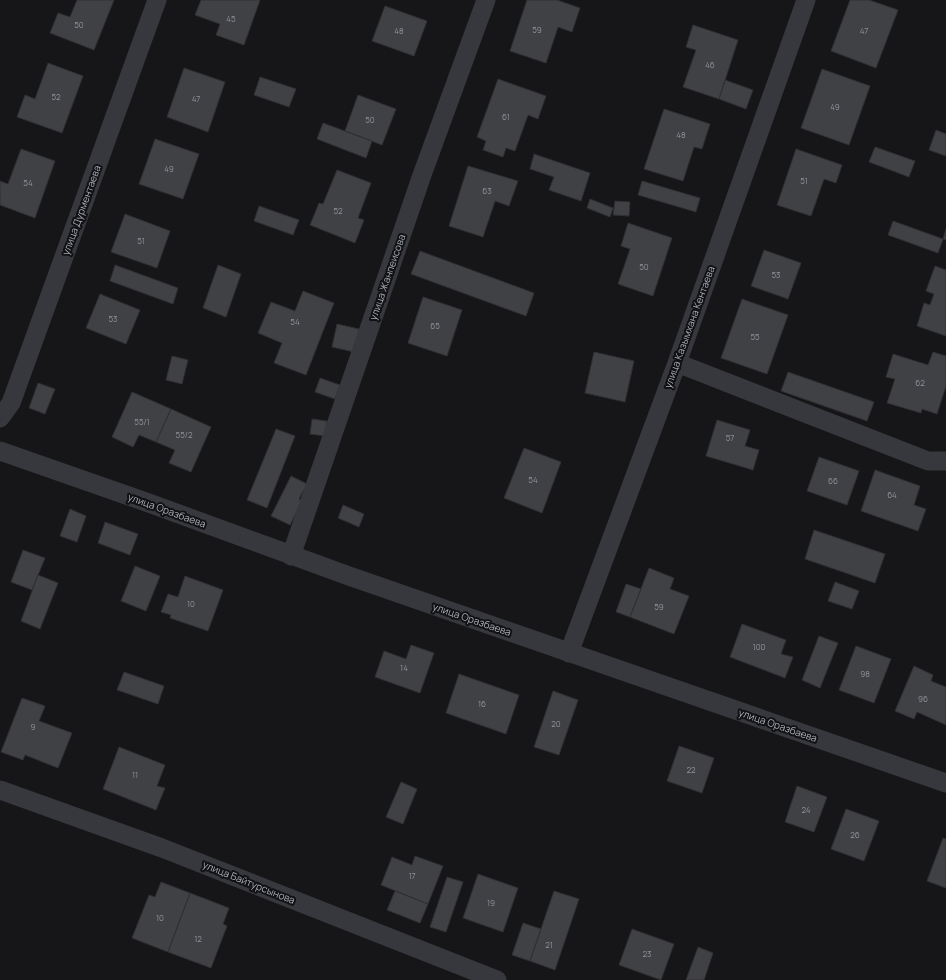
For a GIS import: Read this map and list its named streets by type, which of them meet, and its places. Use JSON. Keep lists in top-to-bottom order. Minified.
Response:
{"streets":{"street":["улица Дурментаева","улица Жанпеисова","улица Казымхана Кентаева","улица Оразбаева","улица Байтурсынова"]},"crossings":[["улица Жанпеисова","улица Оразбаева"],["улица Казымхана Кентаева","улица Оразбаева"]],"house_numbers":["45","50","59","48","47","46","52","47","49","61","50","48","49","51","54","63","52","51","50","53","53","54","65","55","62","55/1","55/2","57","54","66","64","10","59","100","14","98","96","16","20","9","22","11","24","26","17","19","10","12","21","23"]}
